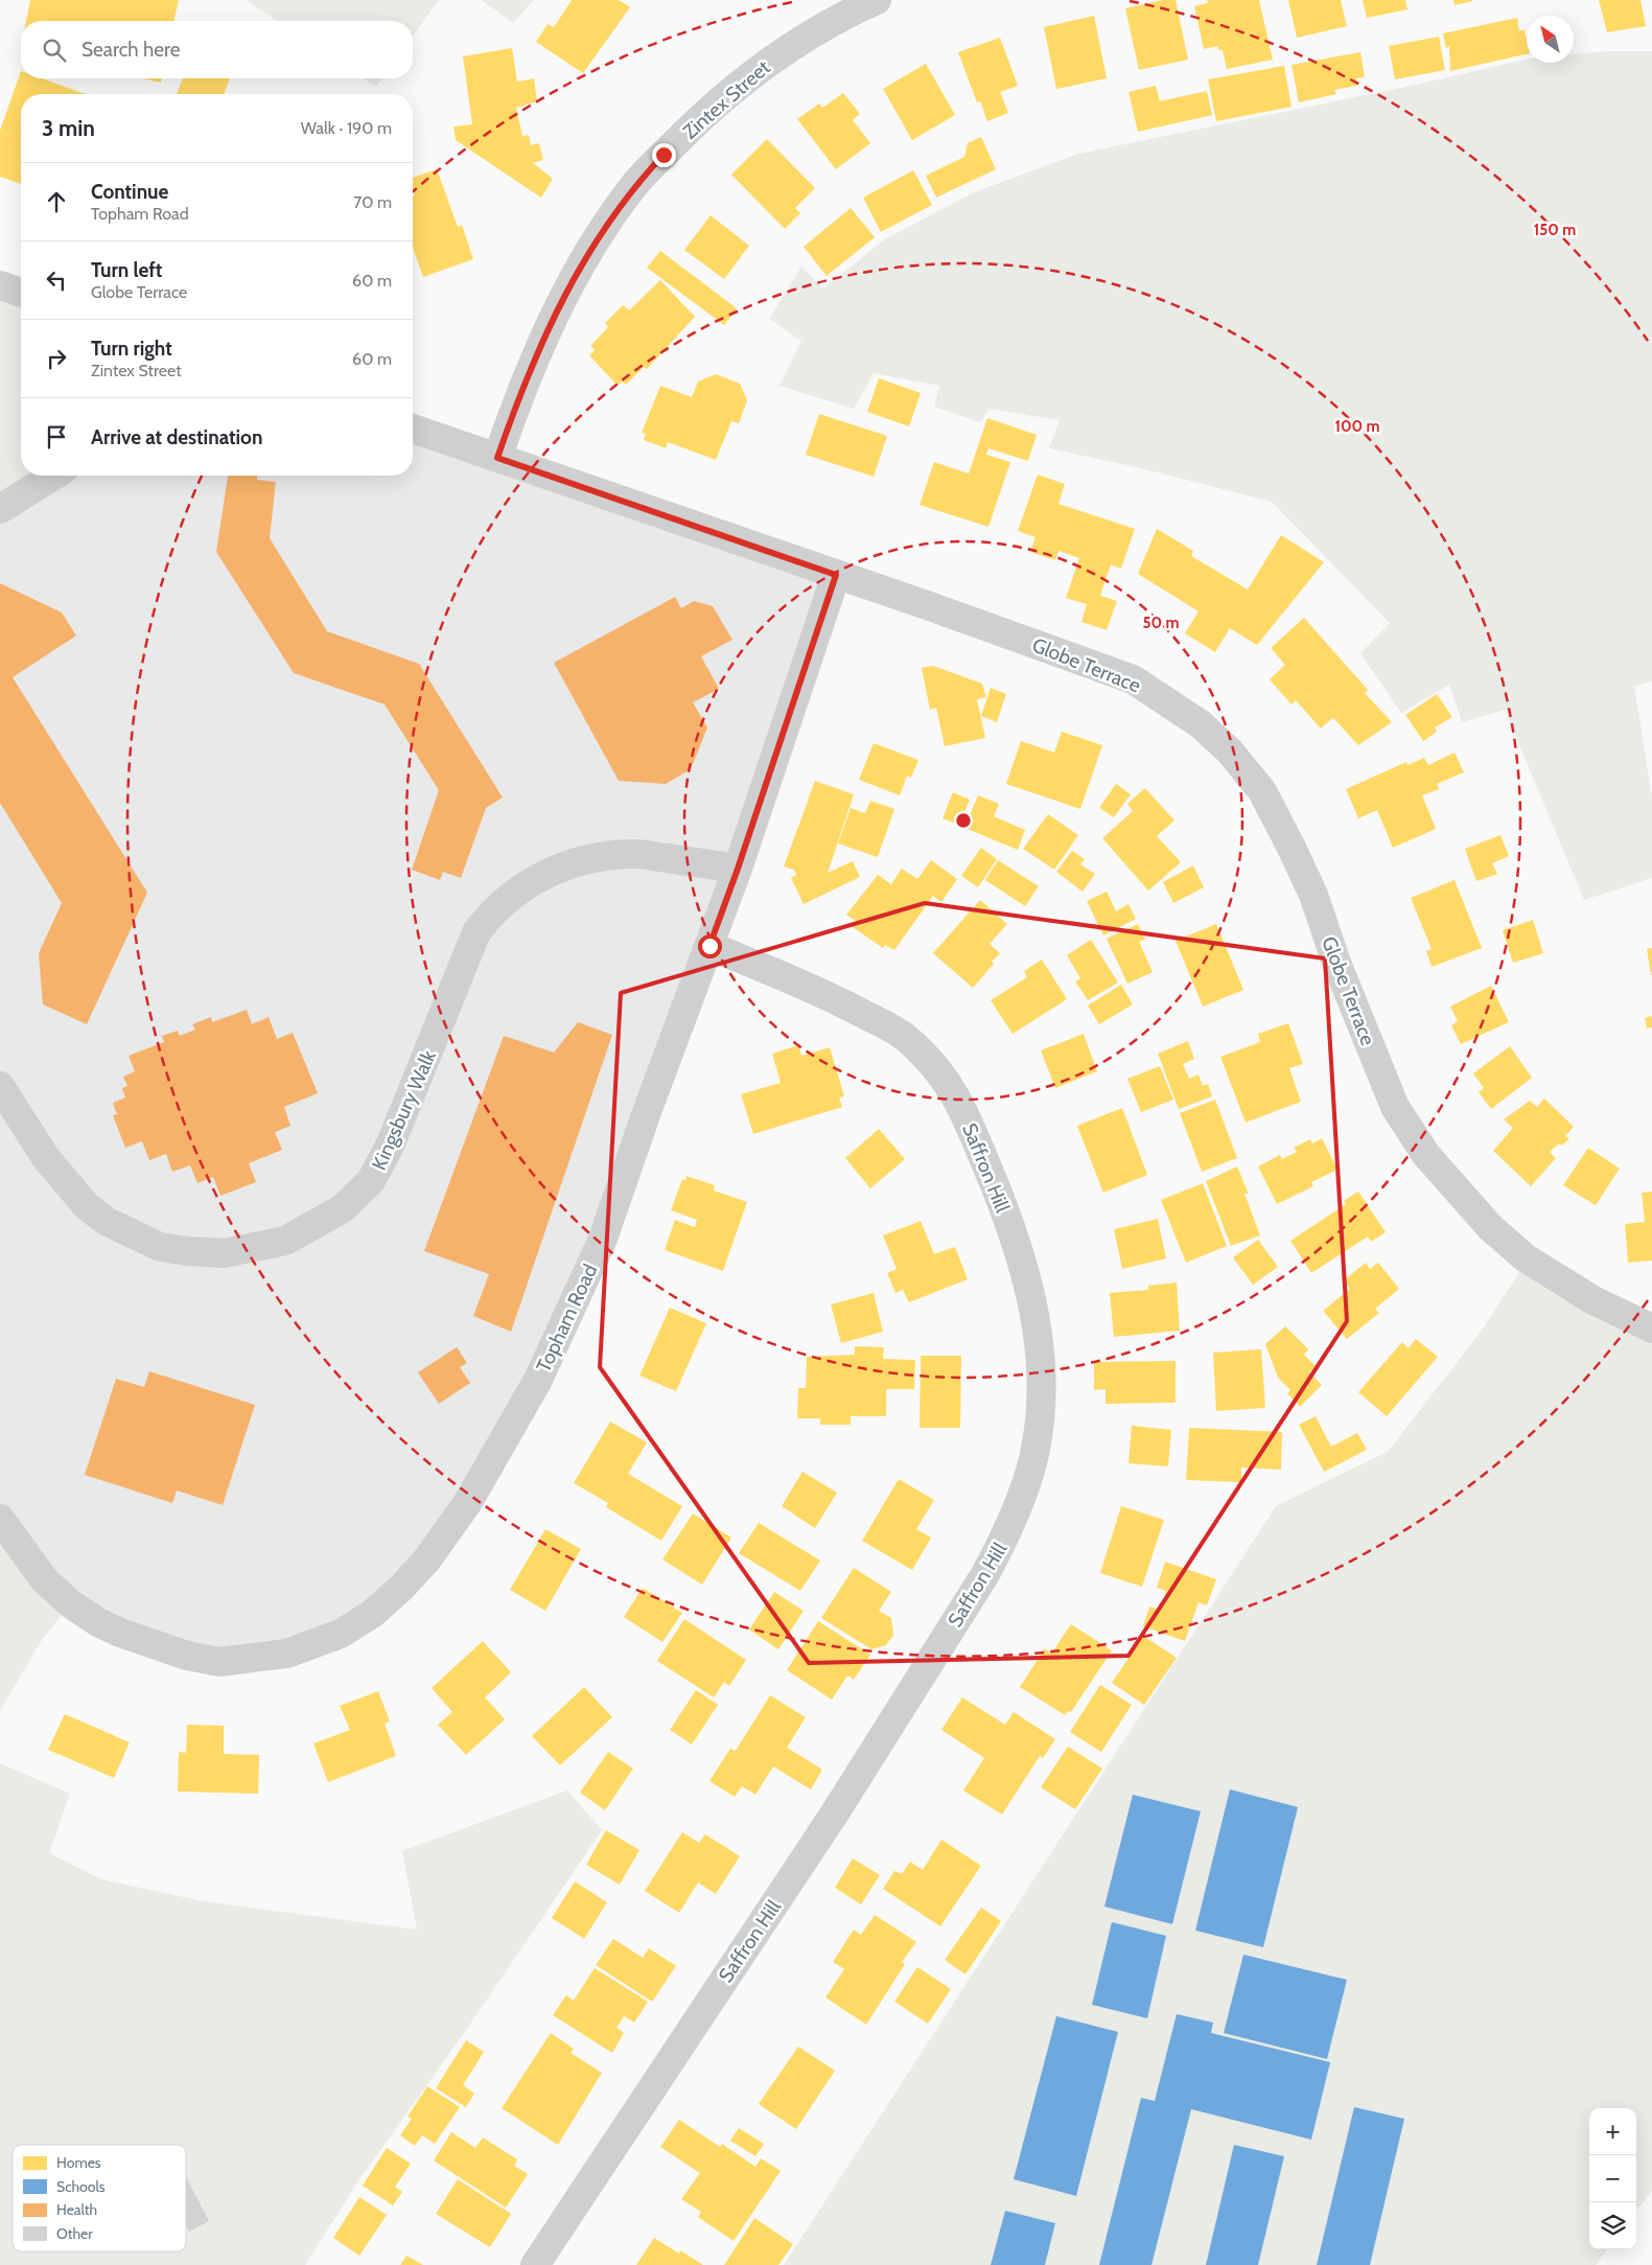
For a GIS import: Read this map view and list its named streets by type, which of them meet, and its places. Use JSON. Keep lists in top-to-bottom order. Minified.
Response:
{"streets":{"street":["Zintex Street","Globe Terrace","Kingsbury Walk","Saffron Hill","Topham Road"]},"crossings":[["Zintex Street","Globe Terrace"],["Globe Terrace","Topham Road"],["Kingsbury Walk","Topham Road"],["Saffron Hill","Topham Road"]],"legend":["Homes","Schools","Health","Other"],"north":"top left","page":{"search":"Search here","heading":["3 min","Walk · 190 m"],"list":[["Continue","Topham Road","70 m"],["Turn left","Globe Terrace","60 m"],["Turn right","Zintex Street","60 m"],"Arrive at destination"],"map_buttons":["+","−"]},"rings":["150 m","100 m","50 m"]}
